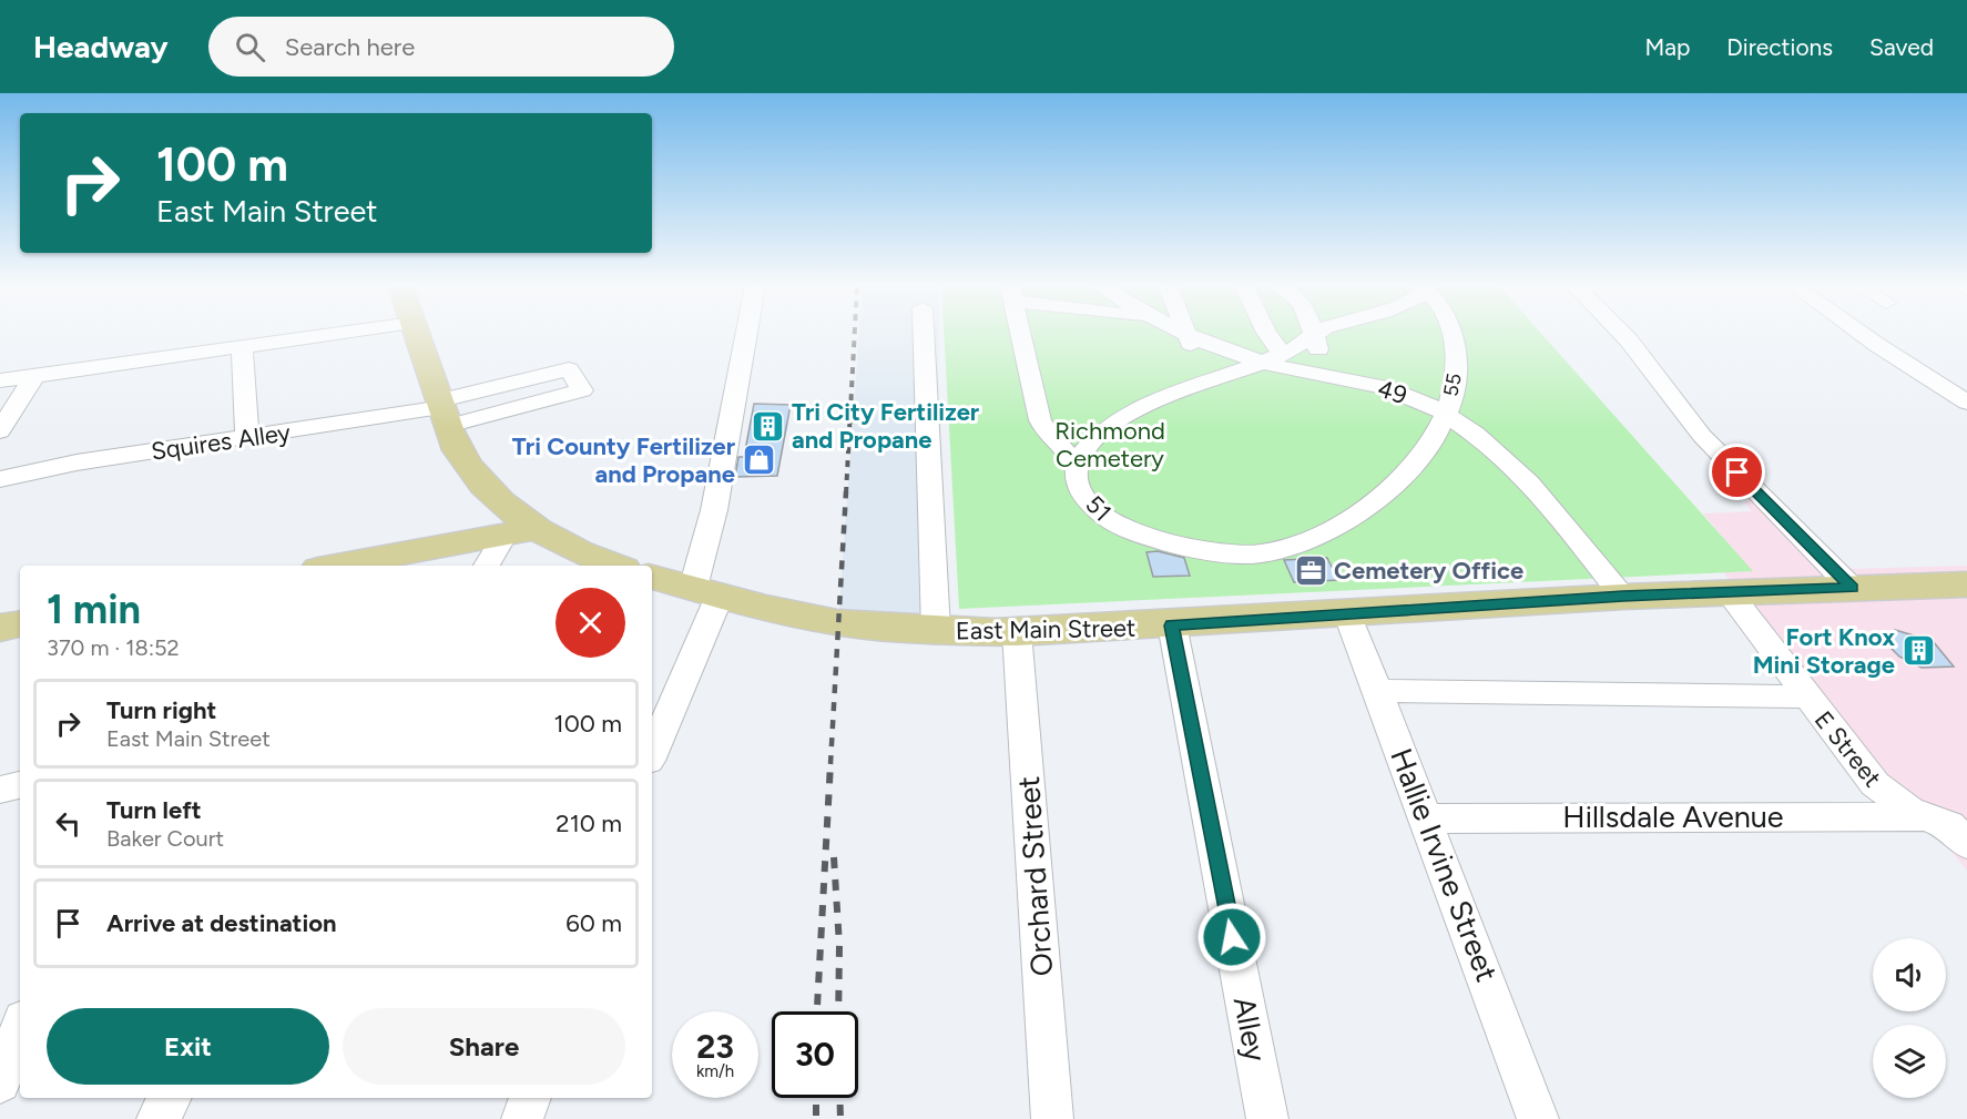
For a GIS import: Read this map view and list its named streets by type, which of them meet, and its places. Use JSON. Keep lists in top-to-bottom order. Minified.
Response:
{"streets":{"main road":["East Main Street"],"street":["55","49","Squires Alley","51","E Street","Hillsdale Avenue","Hallie Irvine Street","Orchard Street","Alley"]},"crossings":[["55","49"],["55","51"],["49","51"],["49","East Main Street"],["East Main Street","E Street"],["East Main Street","Hallie Irvine Street"],["East Main Street","Orchard Street"],["East Main Street","Alley"],["E Street","Hillsdale Avenue"],["Hillsdale Avenue","Hallie Irvine Street"]],"parks":["Richmond Cemetery"],"places":{"building":["Tri City Fertilizer and Propane","Fort Knox Mini Storage"],"shop":["Tri County Fertilizer and Propane"],"office":["Cemetery Office"]},"page":{"header":"Headway","search":"Search here","nav":["Map","Directions","Saved"],"turn":["100 m","East Main Street"],"heading":["1 min","370 m · 18:52"],"list":[{"name":"Turn right","note":"East Main Street","value":"100 m"},{"name":"Turn left","note":"Baker Court","value":"210 m"},{"name":"Arrive at destination","value":"60 m"}],"buttons":["Exit","Share"],"speed":"23 km/h","limit":"30"}}
